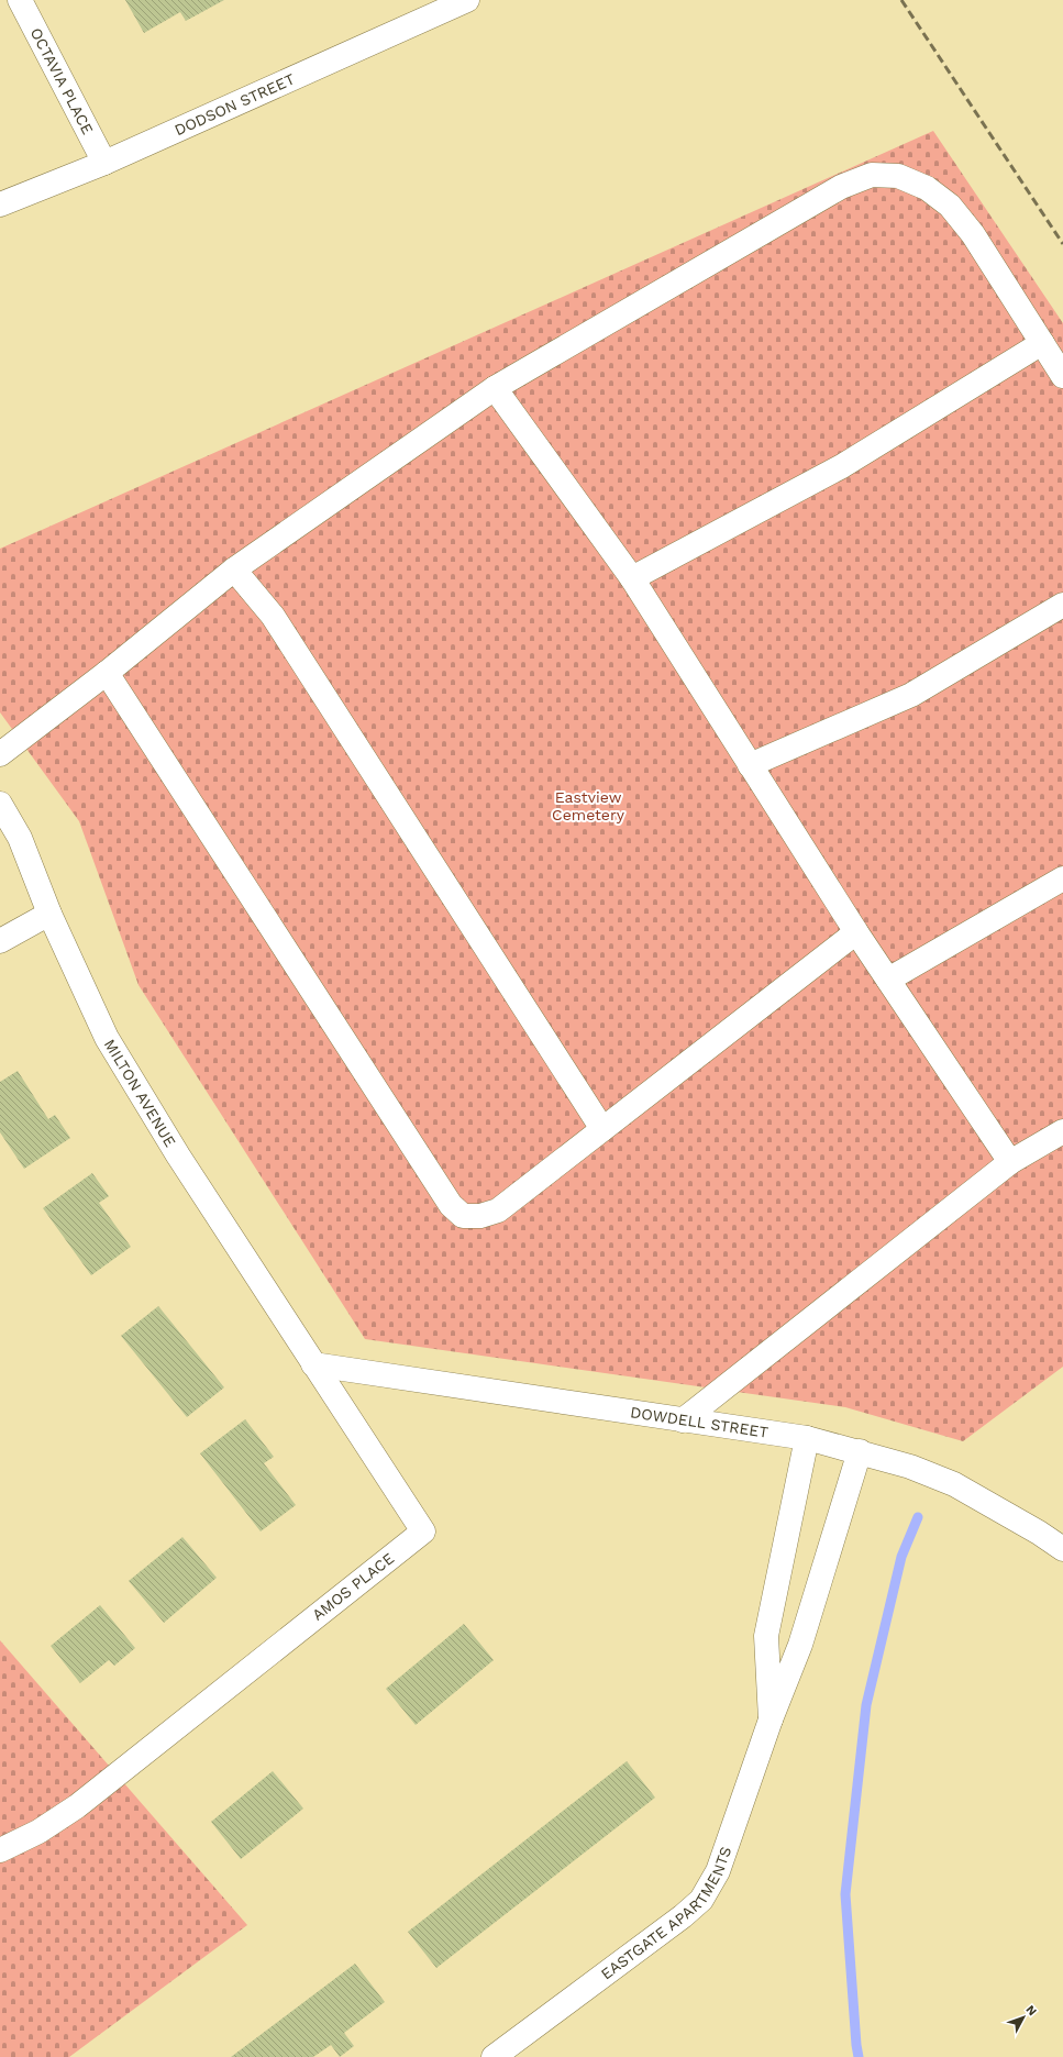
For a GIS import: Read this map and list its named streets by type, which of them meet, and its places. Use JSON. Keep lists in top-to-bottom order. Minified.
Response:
{"streets":{"street":["OCTAVIA PLACE","DODSON STREET","MILTON AVENUE","DOWDELL STREET","AMOS PLACE","EASTGATE APARTMENTS"]},"crossings":[["OCTAVIA PLACE","DODSON STREET"],["MILTON AVENUE","DOWDELL STREET"],["MILTON AVENUE","AMOS PLACE"],["DOWDELL STREET","AMOS PLACE"],["DOWDELL STREET","EASTGATE APARTMENTS"]],"parks":["Eastview Cemetery"],"north":"top right"}
